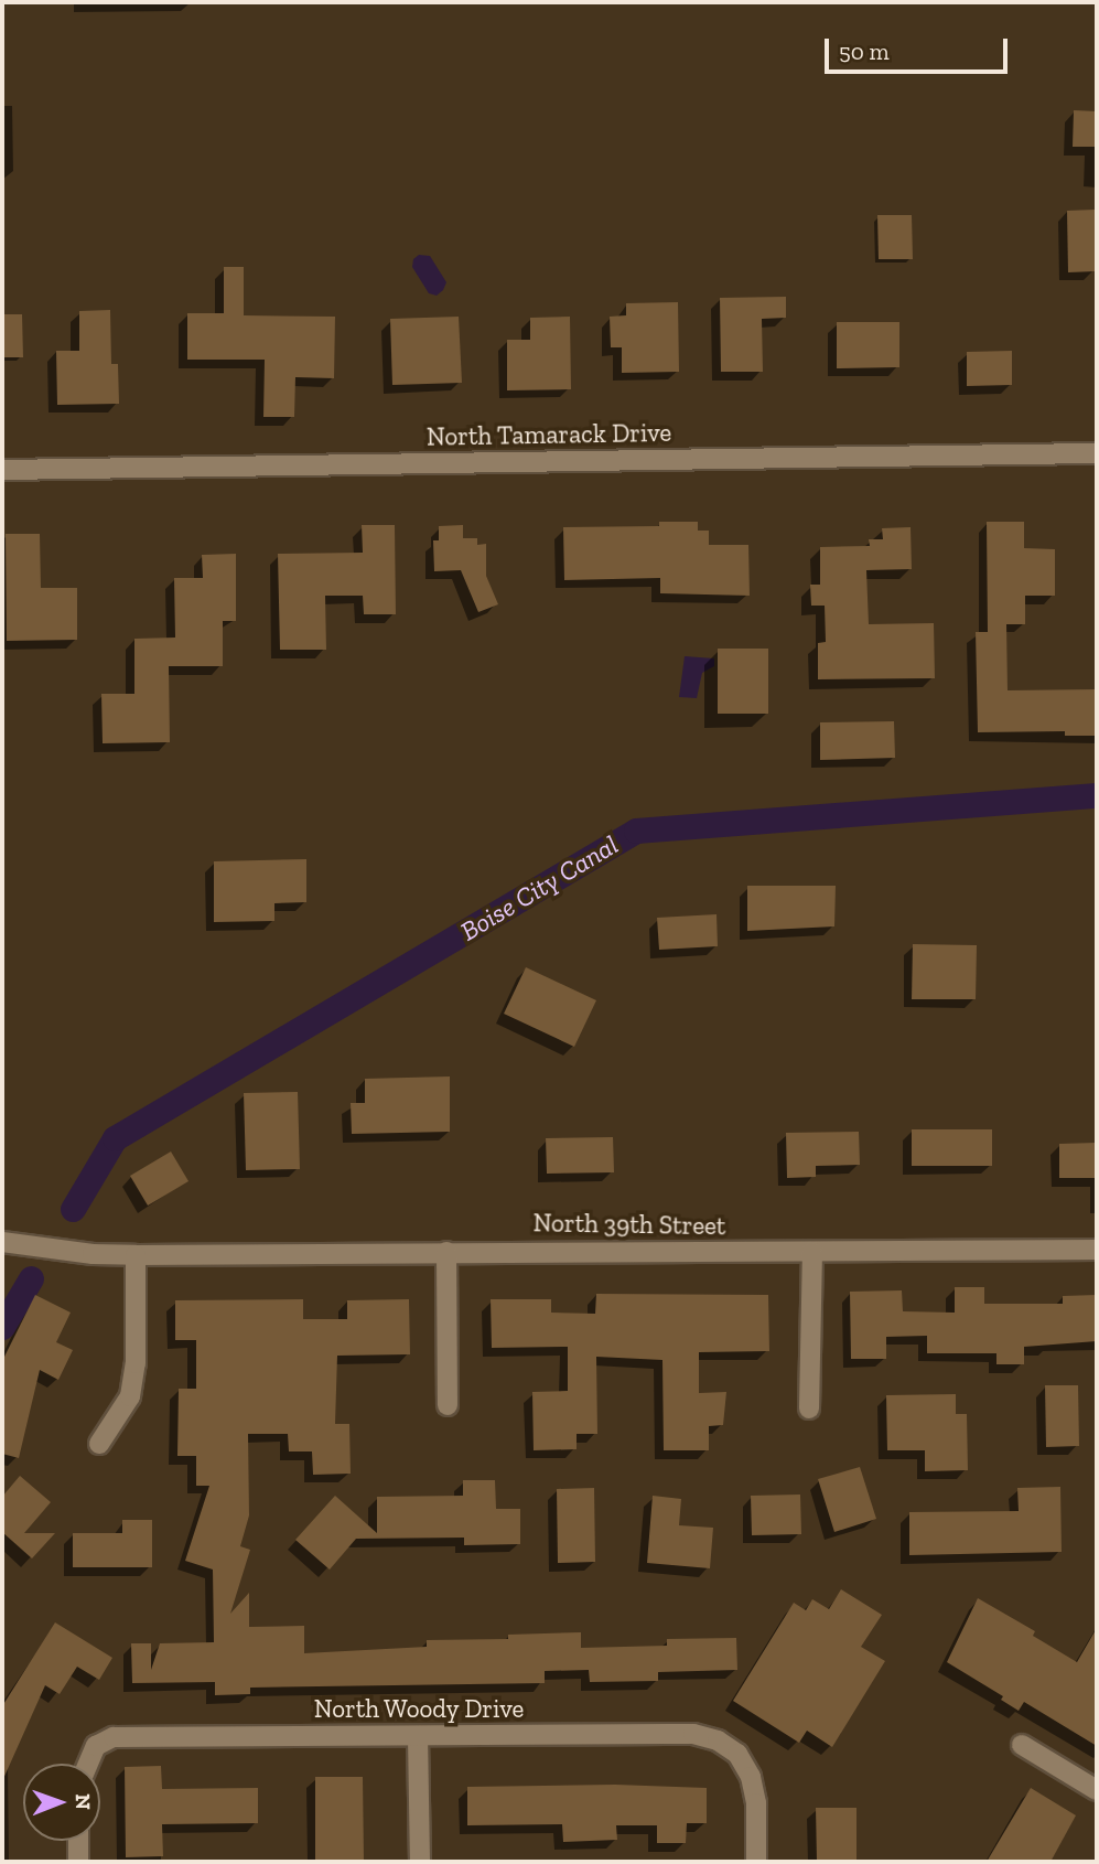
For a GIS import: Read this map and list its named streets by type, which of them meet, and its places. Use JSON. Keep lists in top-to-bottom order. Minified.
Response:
{"streets":{"street":["North Tamarack Drive","North 39th Street","North Woody Drive"]},"water":["Boise City Canal"],"scale_bar":"50 m","north":"right"}
